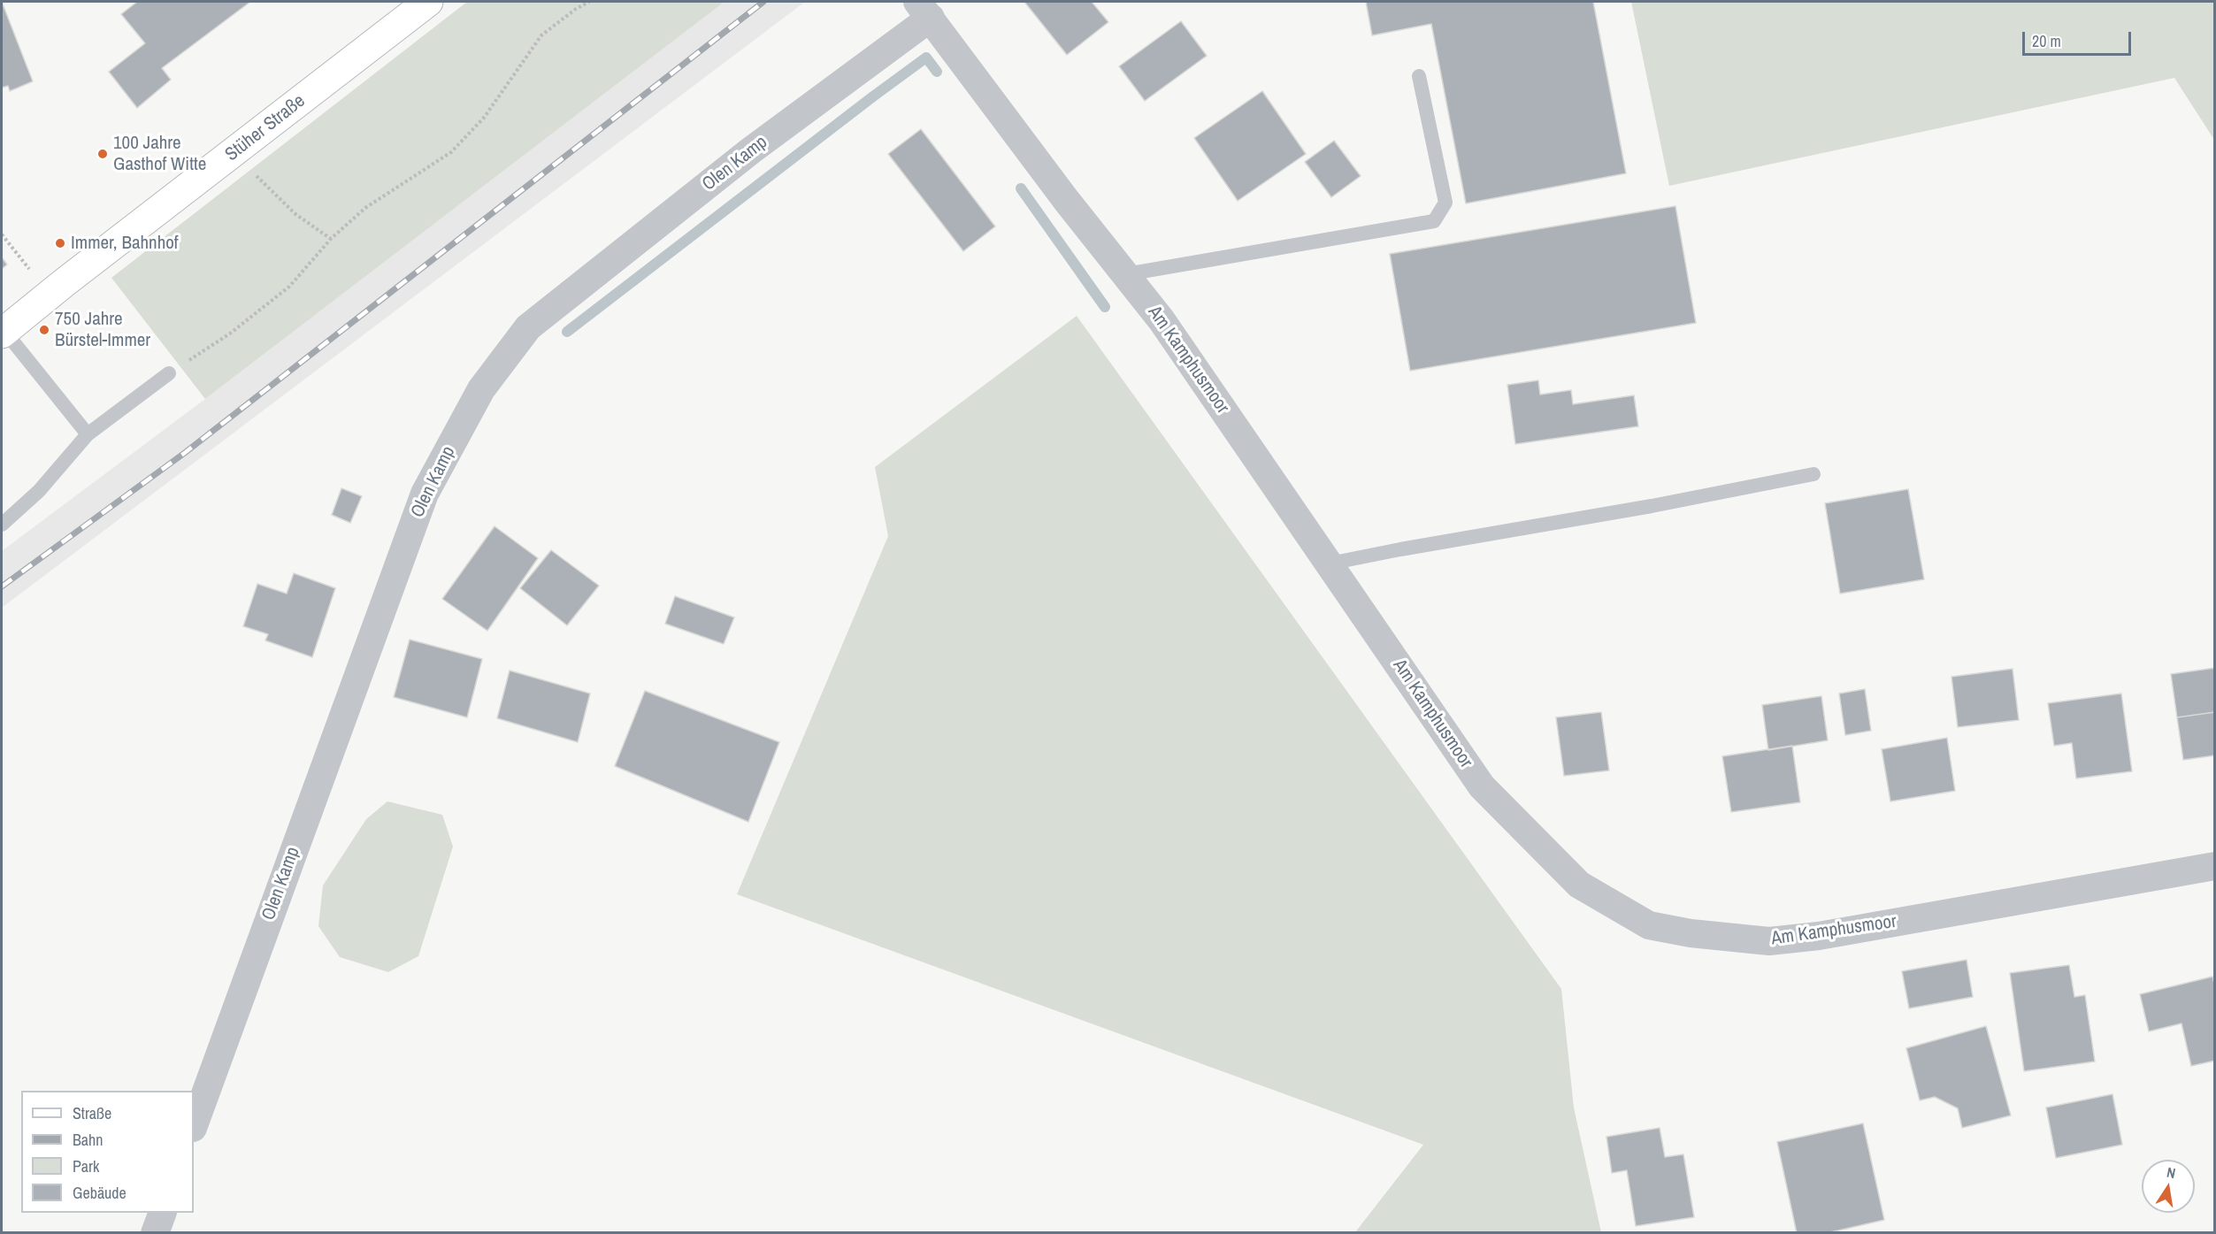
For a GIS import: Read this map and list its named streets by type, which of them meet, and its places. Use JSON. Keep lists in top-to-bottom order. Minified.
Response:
{"streets":{"street":["Stüher Straße","Olen Kamp","Am Kamphusmoor"]},"crossings":[["Olen Kamp","Am Kamphusmoor"]],"places":["100 Jahre Gasthof Witte","Immer, Bahnhof","750 Jahre Bürstel-Immer"],"legend":["Straße","Bahn","Park","Gebäude"],"scale_bar":"20 m","north":"top"}
